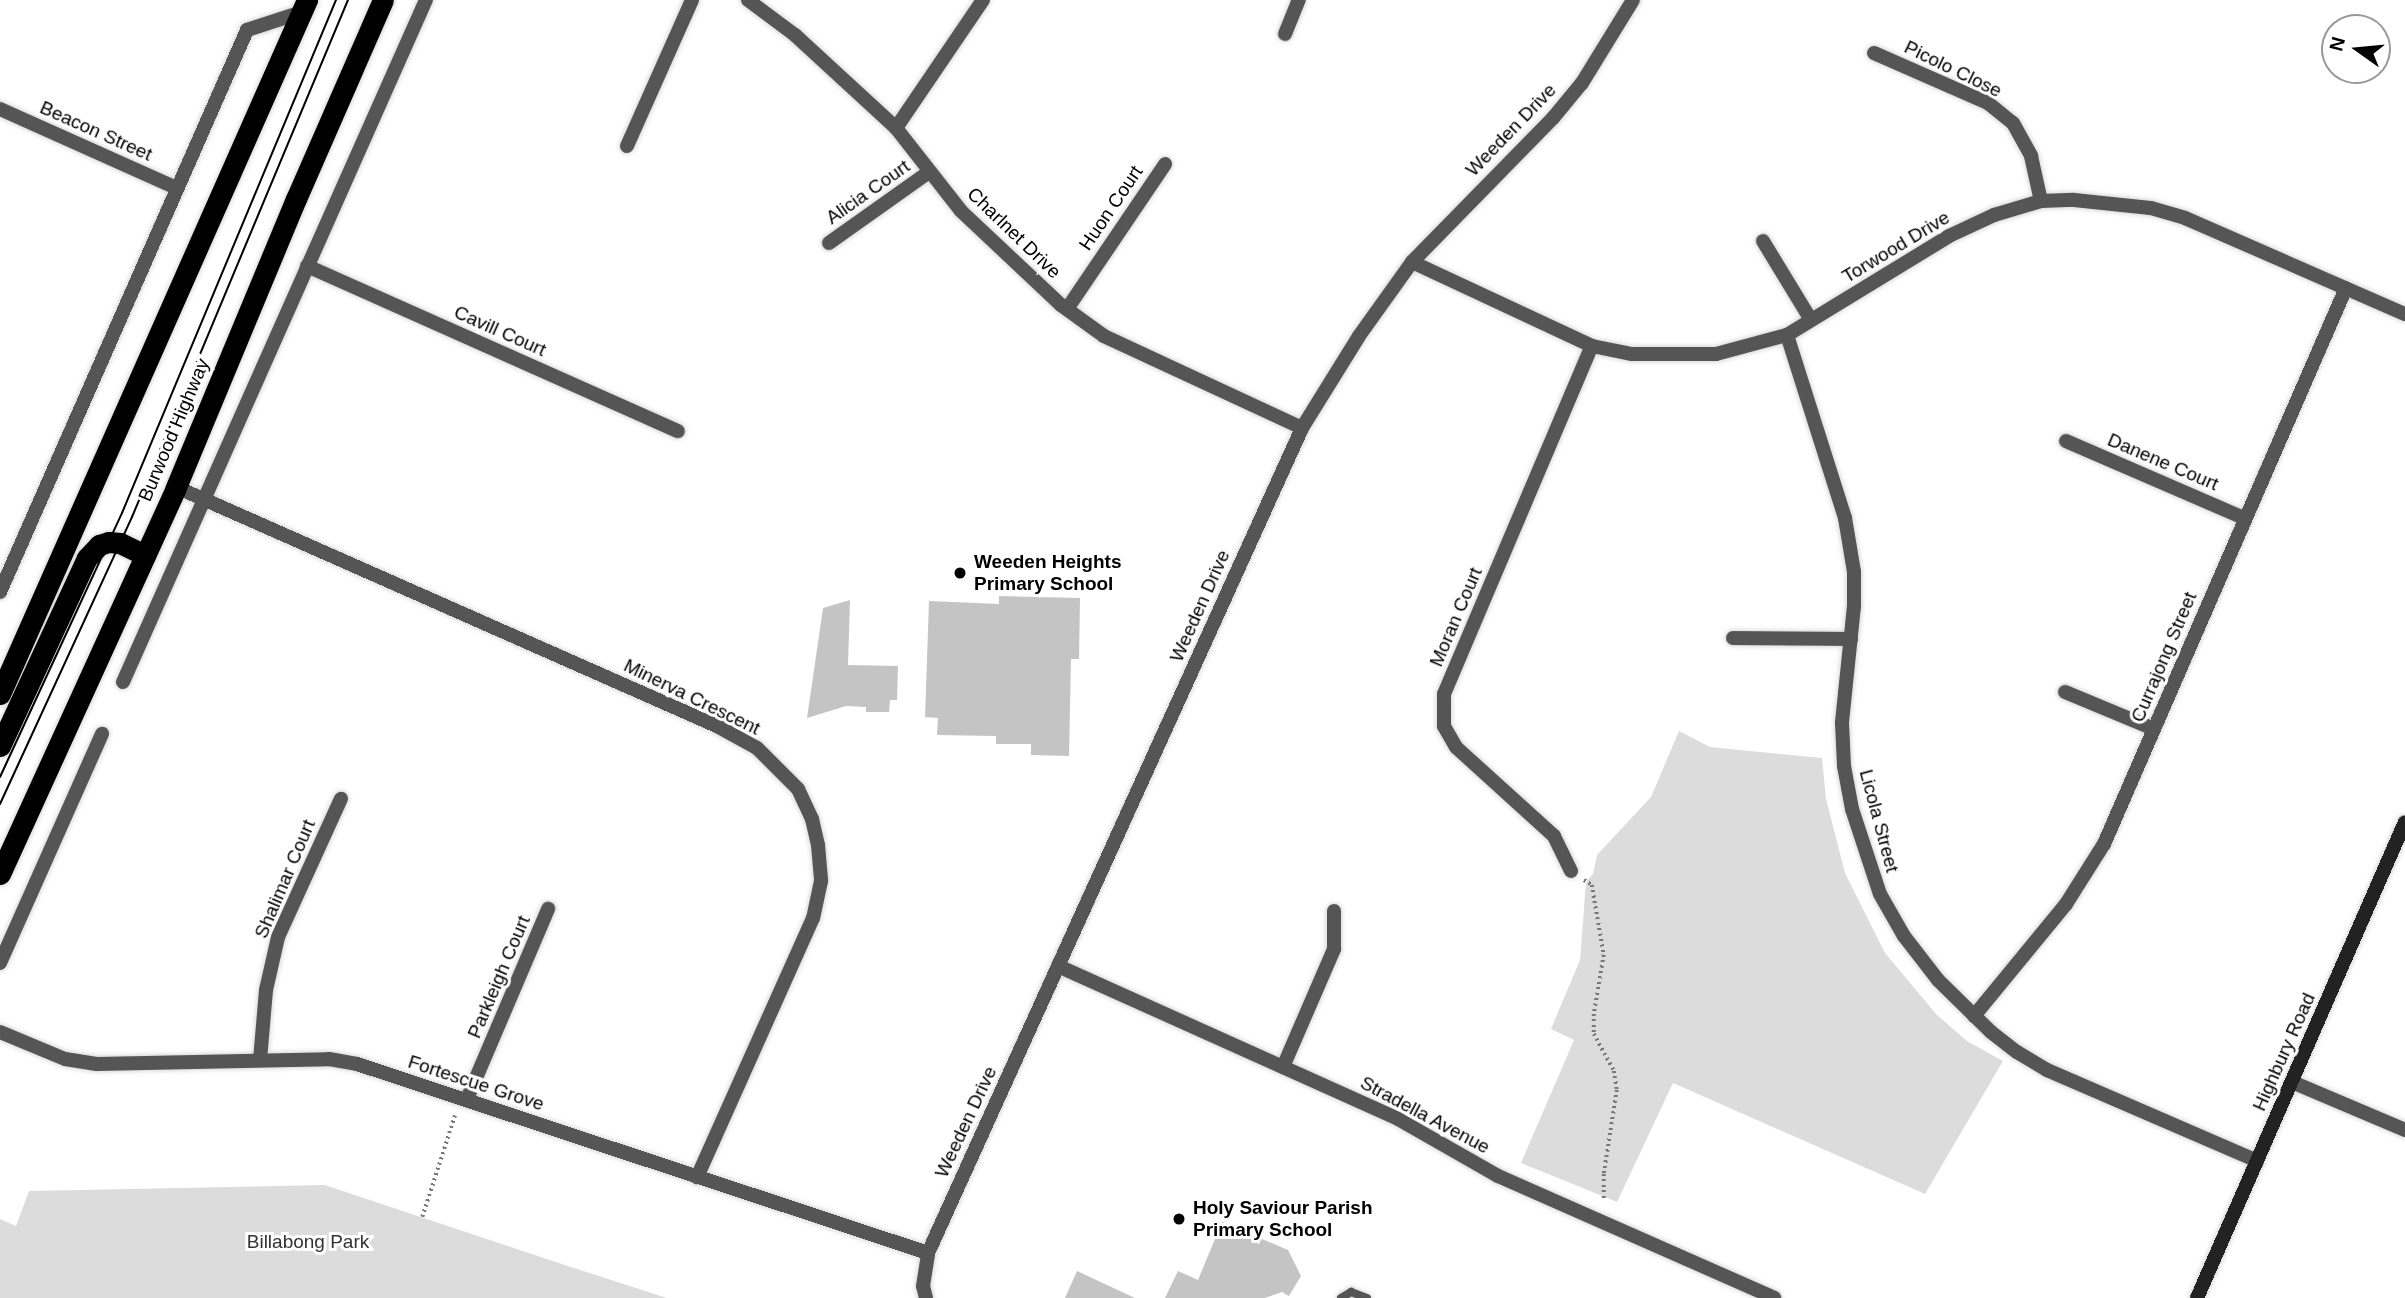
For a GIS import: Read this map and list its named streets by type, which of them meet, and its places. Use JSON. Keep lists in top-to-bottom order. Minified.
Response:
{"streets":{"highway":["Burwood Highway"],"main road":["Highbury Road"],"street":["Picolo Close","Weeden Drive","Beacon Street","Alicia Court","Huon Court","Charlnet Drive","Torwood Drive","Cavill Court","Danene Court","Moran Court","Currajong Street","Minerva Crescent","Licola Street","Shalimar Court","Parkleigh Court","Fortescue Grove","Stradella Avenue"]},"crossings":[["Picolo Close","Torwood Drive"],["Weeden Drive","Charlnet Drive"],["Weeden Drive","Torwood Drive"],["Weeden Drive","Fortescue Grove"],["Weeden Drive","Stradella Avenue"],["Alicia Court","Charlnet Drive"],["Huon Court","Charlnet Drive"],["Torwood Drive","Moran Court"],["Torwood Drive","Currajong Street"],["Torwood Drive","Licola Street"],["Burwood Highway","Minerva Crescent"],["Danene Court","Currajong Street"],["Currajong Street","Licola Street"],["Minerva Crescent","Fortescue Grove"],["Licola Street","Highbury Road"],["Shalimar Court","Fortescue Grove"],["Parkleigh Court","Fortescue Grove"]],"parks":["Billabong Park"],"places":["Weeden Heights Primary School","Holy Saviour Parish Primary School"],"north":"left"}
